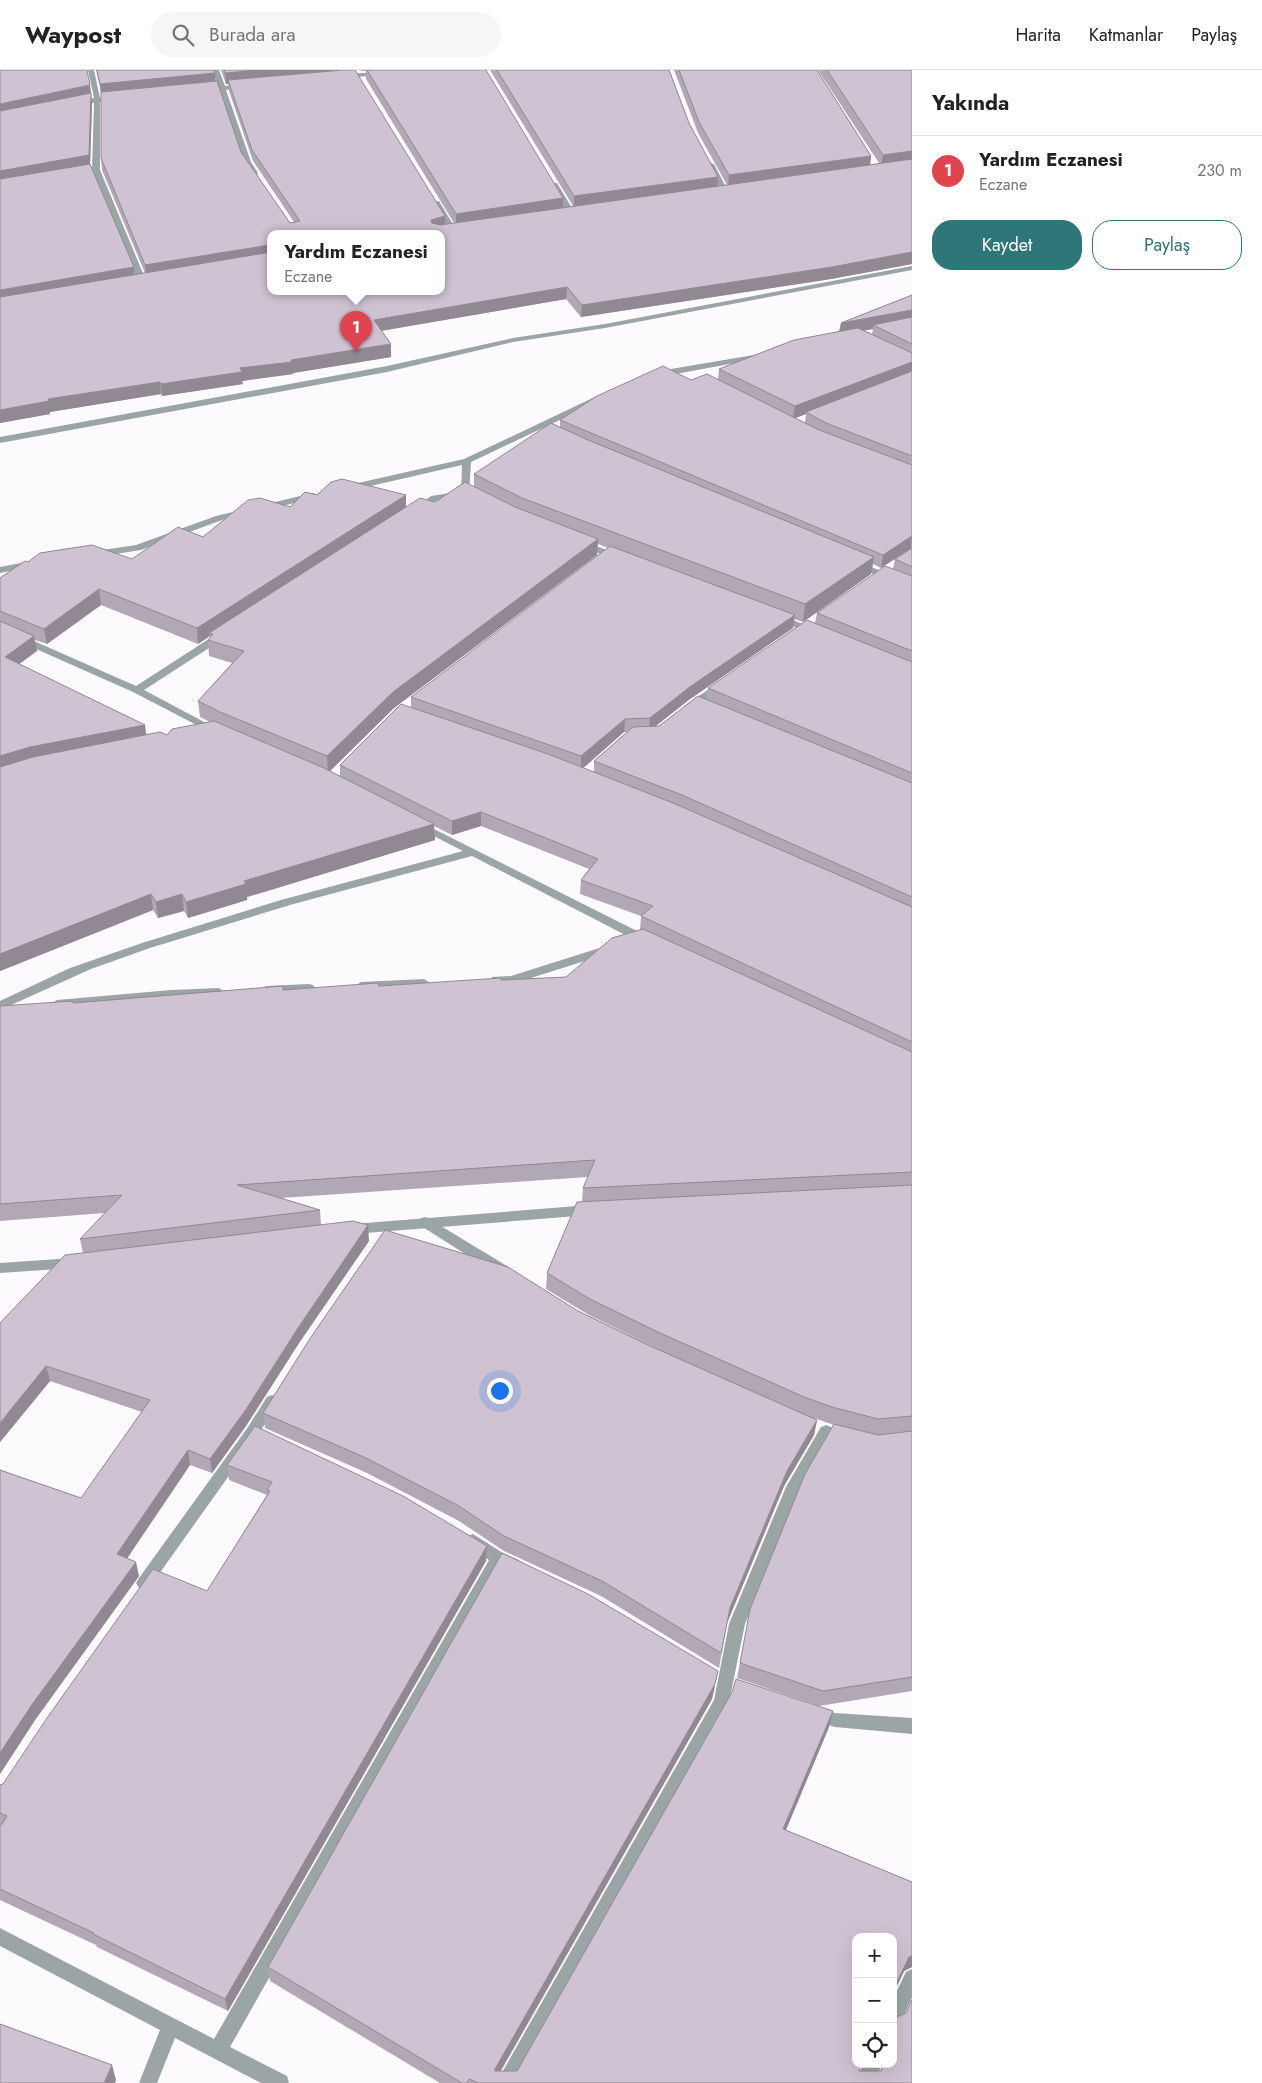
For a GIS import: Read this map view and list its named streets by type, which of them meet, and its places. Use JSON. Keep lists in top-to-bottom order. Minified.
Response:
{"page":{"header":"Waypost","search":"Burada ara","nav":["Harita","Katmanlar","Paylaş"],"heading":"Yakında","list":[{"mark":"1","name":"Yardım Eczanesi","note":"Eczane","value":"230 m"}],"buttons":["Kaydet","Paylaş"],"popup":["Yardım Eczanesi","Eczane"],"pins":"1","map_buttons":["+","−"]}}
